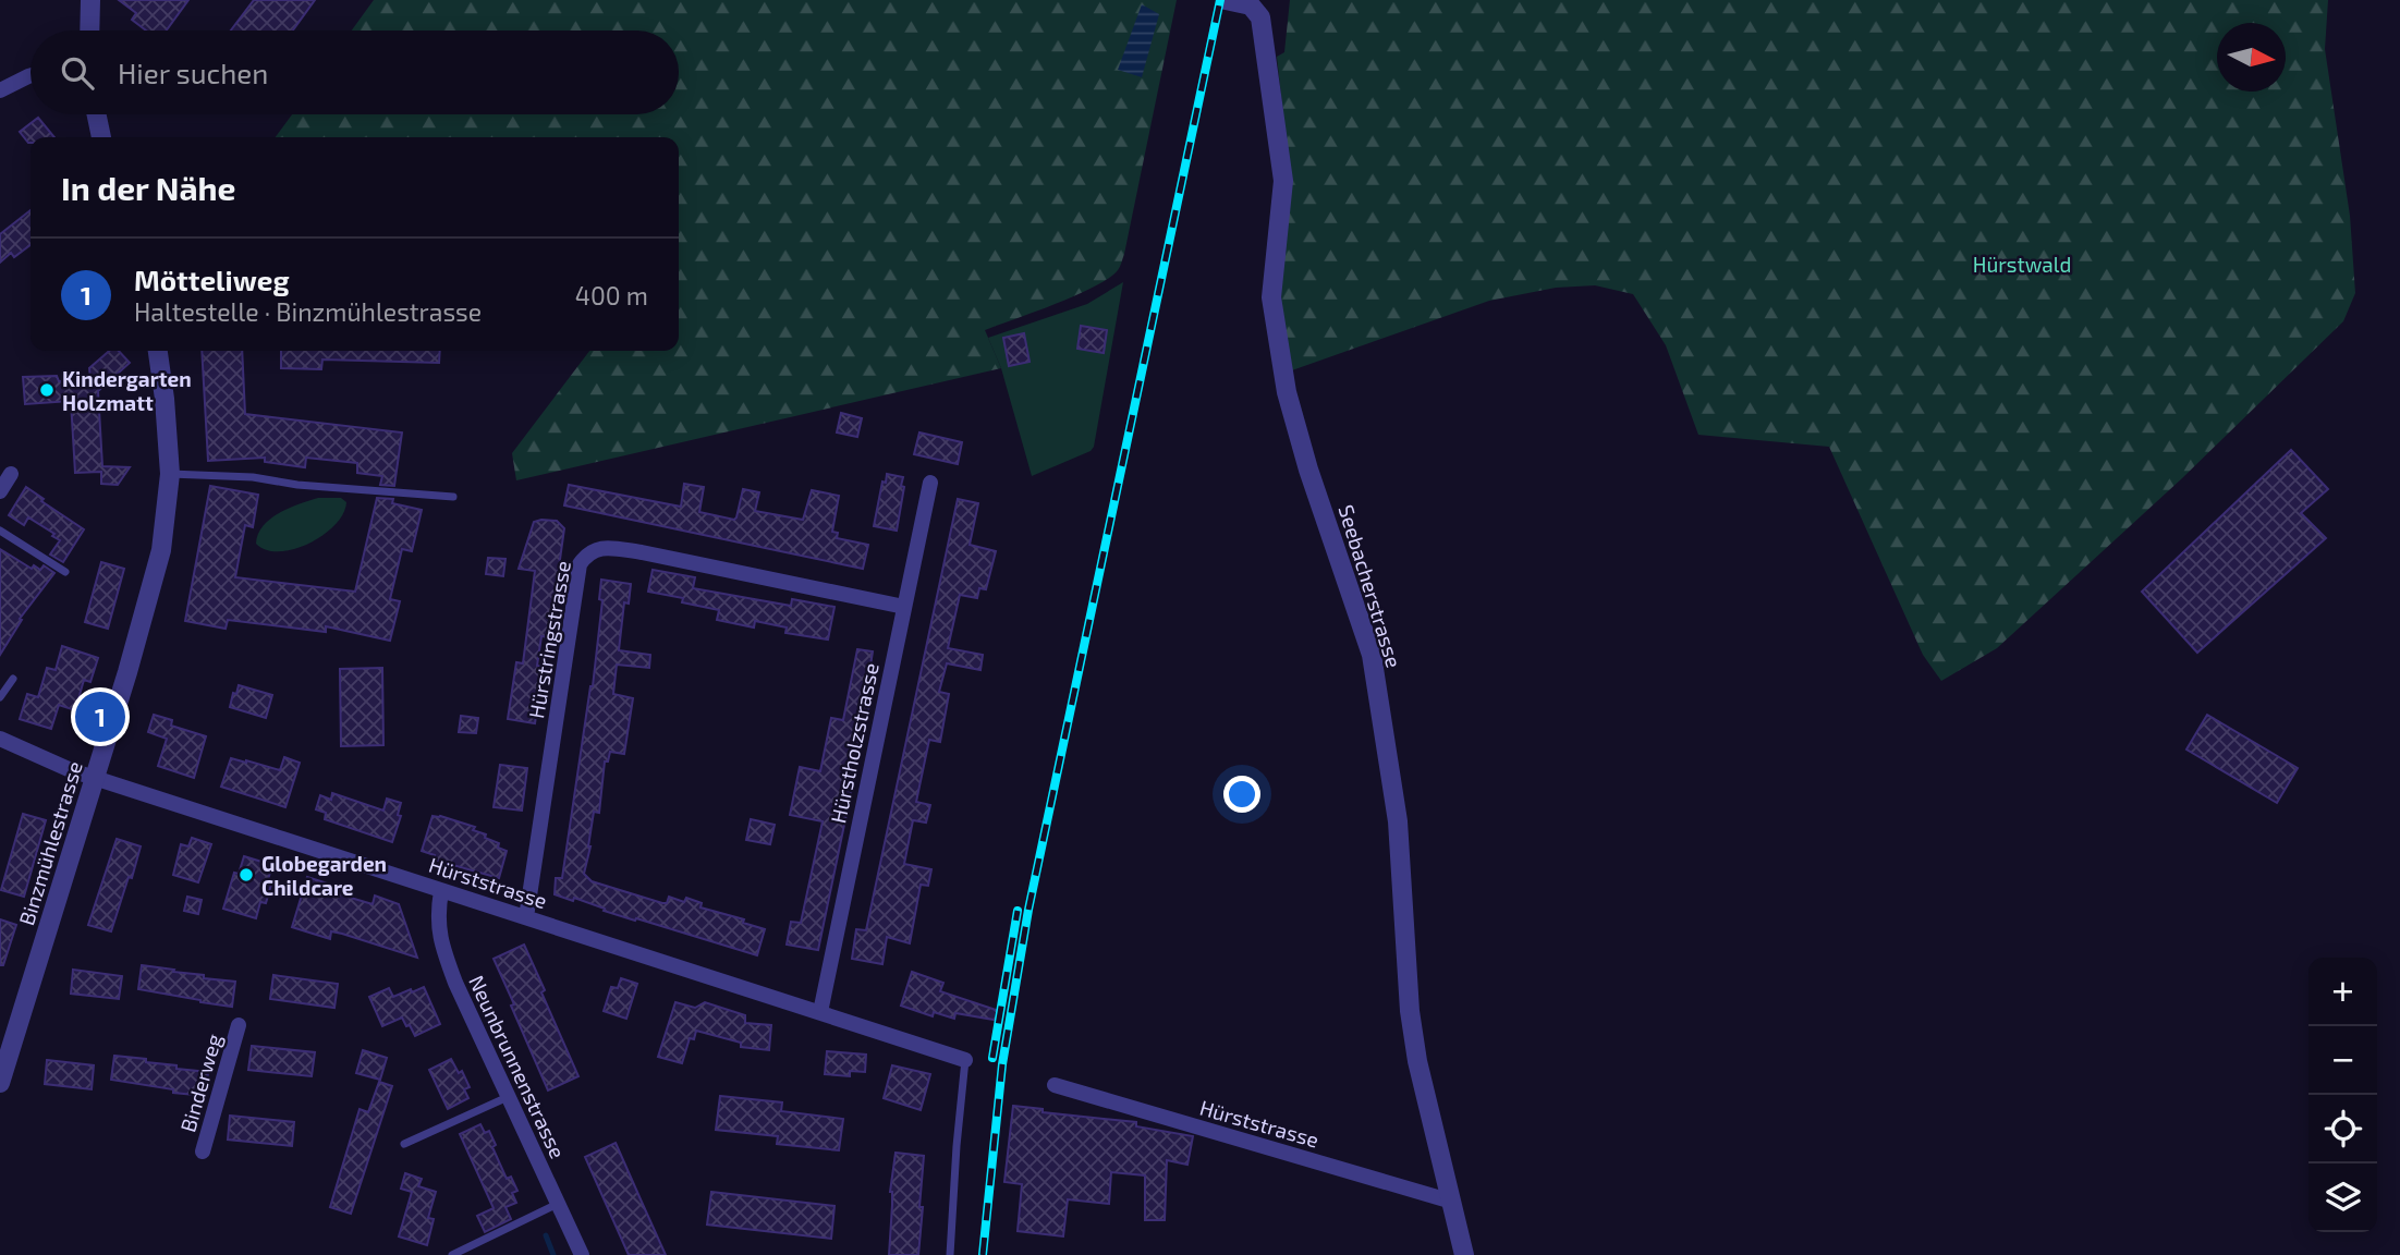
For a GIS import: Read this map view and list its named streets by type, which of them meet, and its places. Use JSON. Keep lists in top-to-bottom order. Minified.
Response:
{"streets":{"street":["Seebacherstrasse","Hürstringstrasse","Hürstholzstrasse","Binzmühlestrasse","Hürststrasse","Neunbrunnenstrasse","Binderweg"]},"crossings":[["Seebacherstrasse","Hürststrasse"],["Hürstringstrasse","Hürstholzstrasse"],["Hürstringstrasse","Hürststrasse"],["Hürstholzstrasse","Hürststrasse"],["Binzmühlestrasse","Hürststrasse"],["Hürststrasse","Neunbrunnenstrasse"]],"parks":["Hürstwald"],"places":["Kindergarten Holzmatt","Globegarden Childcare"],"north":"right","page":{"search":"Hier suchen","heading":"In der Nähe","list":[{"mark":"1","name":"Mötteliweg","note":"Haltestelle · Binzmühlestrasse","value":"400 m"}],"pins":"1","map_buttons":["+","−"]}}
